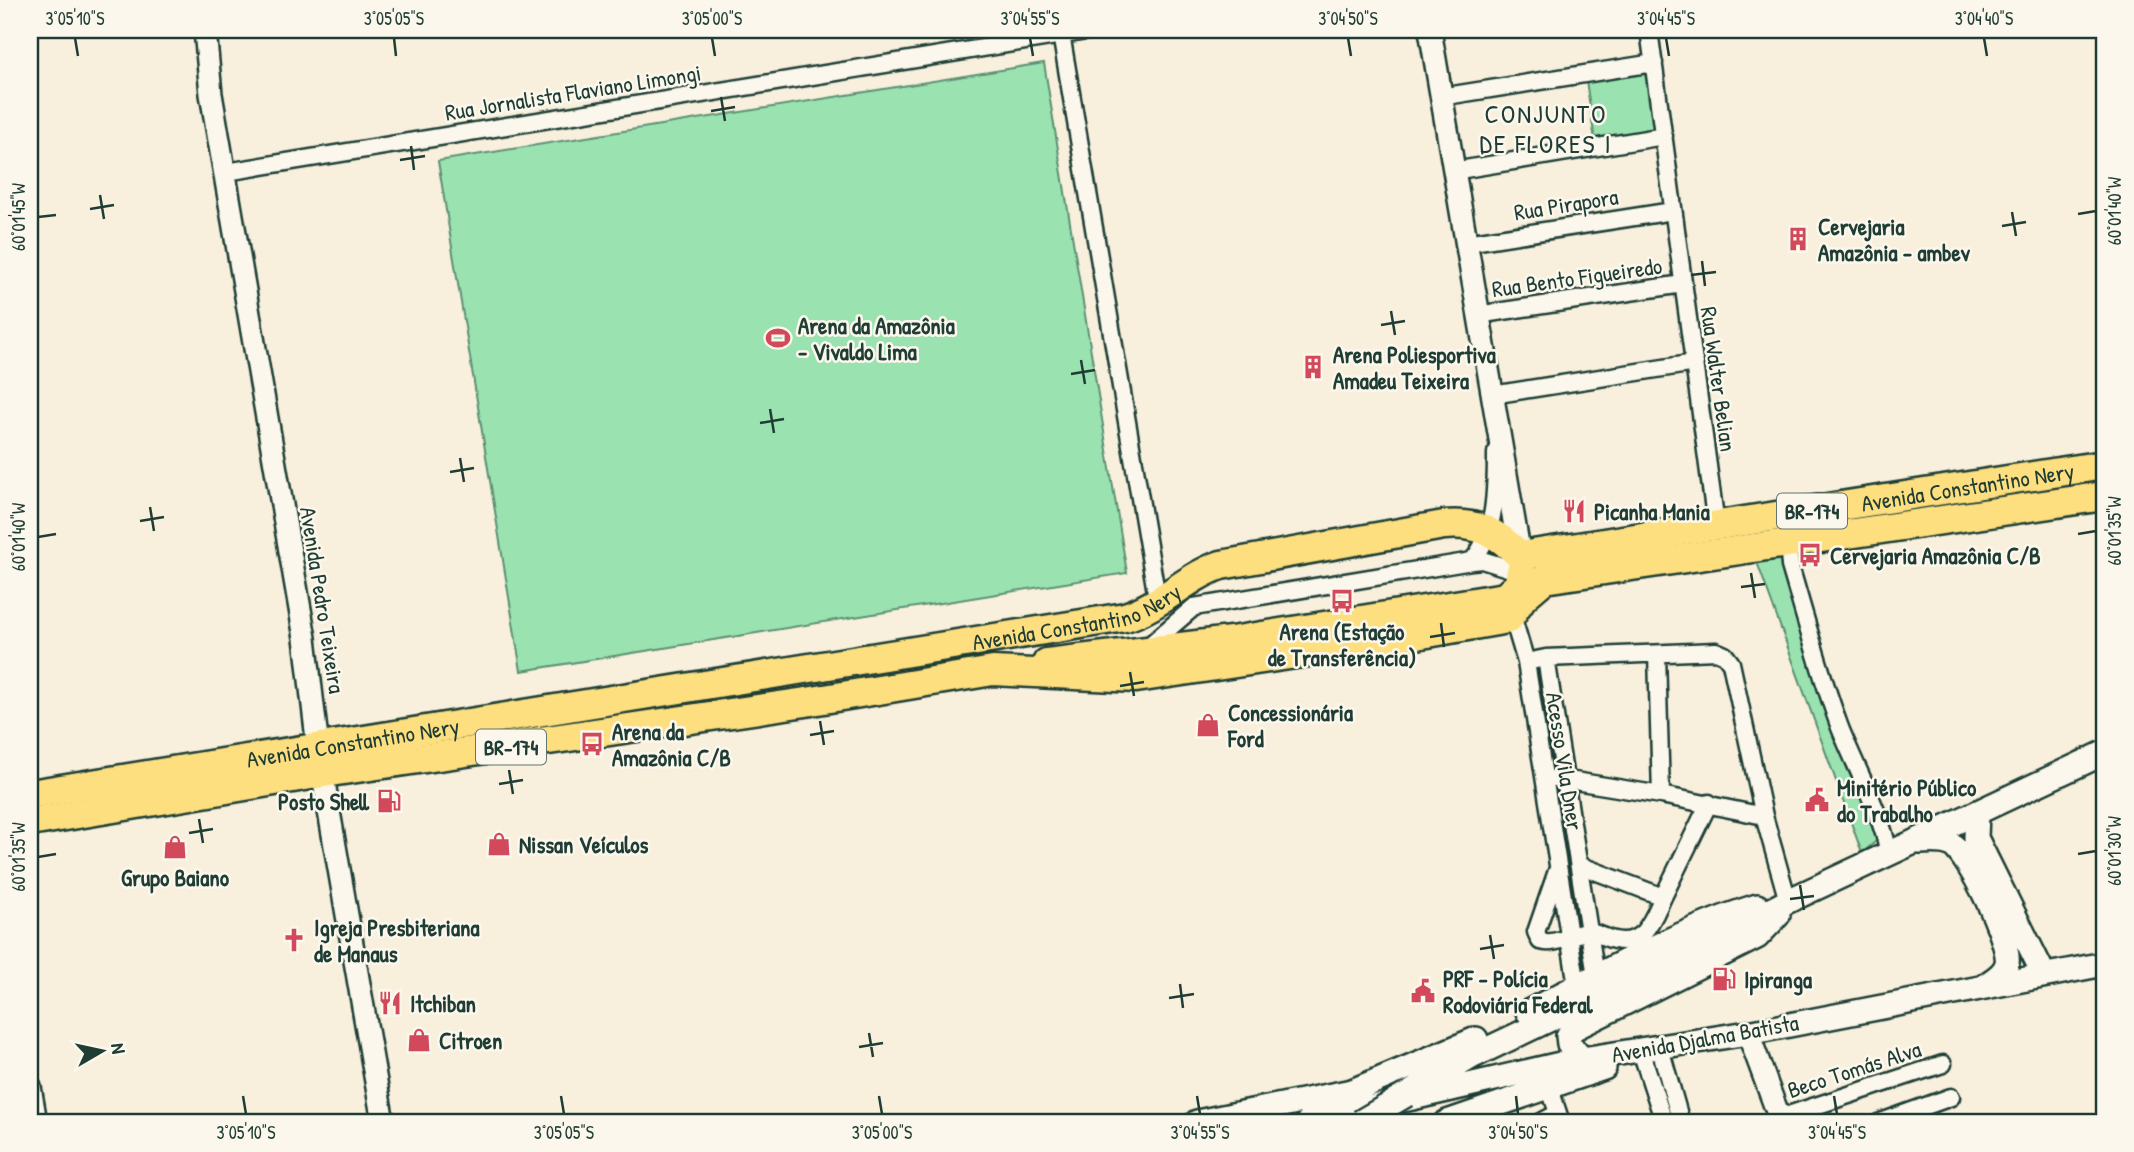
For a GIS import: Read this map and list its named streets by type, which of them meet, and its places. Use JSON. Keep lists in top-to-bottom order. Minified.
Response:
{"streets":{"highway":["Avenida Constantino Nery","BR-174"],"main road":["Avenida Djalma Batista"],"street":["Rua Jornalista Flaviano Limongi","Rua Pirapora","Rua Bento Figueiredo","Rua Walter Belian","Avenida Pedro Teixeira","Acesso Vila Dner","Beco Tomás Alva"]},"crossings":[["Rua Jornalista Flaviano Limongi","Avenida Pedro Teixeira"],["Rua Pirapora","Rua Walter Belian"],["Rua Bento Figueiredo","Rua Walter Belian"],["Rua Walter Belian","Avenida Constantino Nery"],["Avenida Constantino Nery","BR-174"],["Avenida Constantino Nery","Avenida Pedro Teixeira"],["Avenida Constantino Nery","Acesso Vila Dner"]],"districts":["CONJUNTO DE FLORES I"],"places":{"building":["Cervejaria Amazônia - ambev","Arena Poliesportiva Amadeu Teixeira"],"sports":["Arena da Amazônia - Vivaldo Lima"],"restaurant":["Picanha Mania","Itchiban"],"bus stop":["Cervejaria Amazônia C/B","Arena (Estação de Transferência)","Arena da Amazônia C/B"],"shop":["Concessionária Ford","Nissan Veículos","Grupo Baiano","Citroen"],"public building":["Minitério Público do Trabalho","PRF - Polícia Rodoviária Federal"],"fuel station":["Posto Shell","Ipiranga"],"church":["Igreja Presbiteriana de Manaus"]},"north":"right","coordinates":["3°05'10\"S","3°05'05\"S","3°05'00\"S","3°04'55\"S","3°04'50\"S","3°04'45\"S","3°04'40\"S","60°01'40\"W","60°01'45\"W","60°01'35\"W","60°01'30\"W"]}
